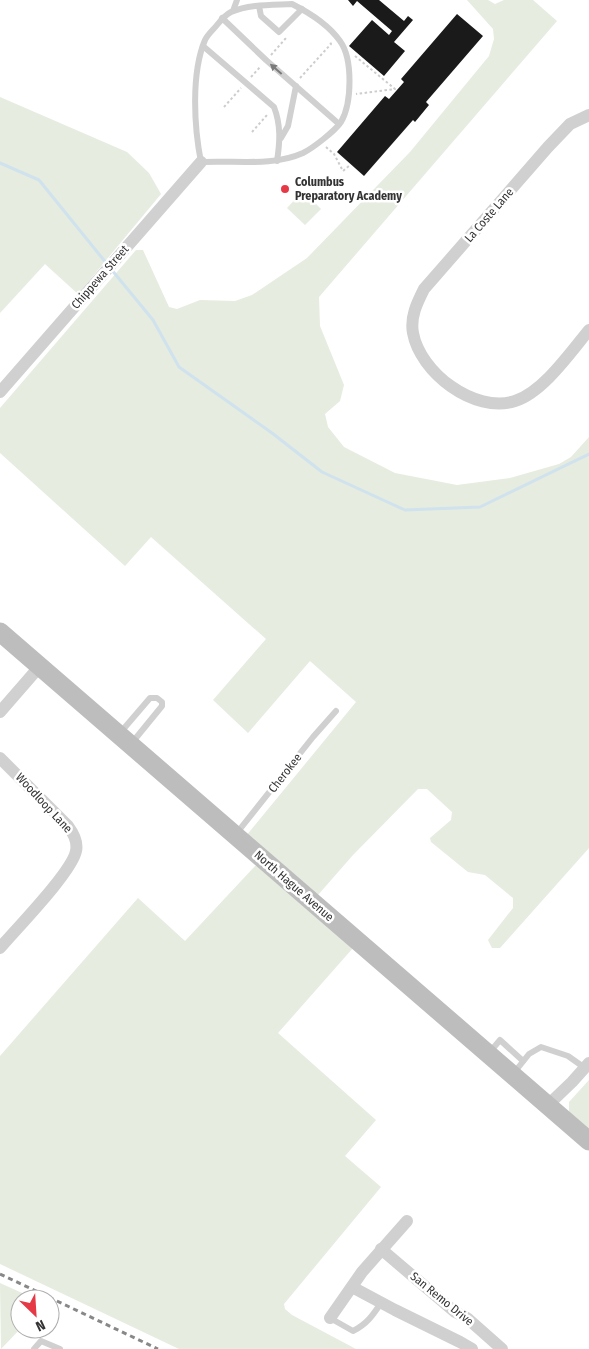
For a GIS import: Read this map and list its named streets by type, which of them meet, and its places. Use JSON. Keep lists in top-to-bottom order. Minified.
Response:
{"streets":{"main road":["North Hague Avenue"],"street":["La Coste Lane","Chippewa Street","Woodloop Lane","San Remo Drive"],"lane":["Cherokee"]},"crossings":[["Cherokee","North Hague Avenue"]],"places":["Columbus Preparatory Academy"],"north":"bottom right"}
